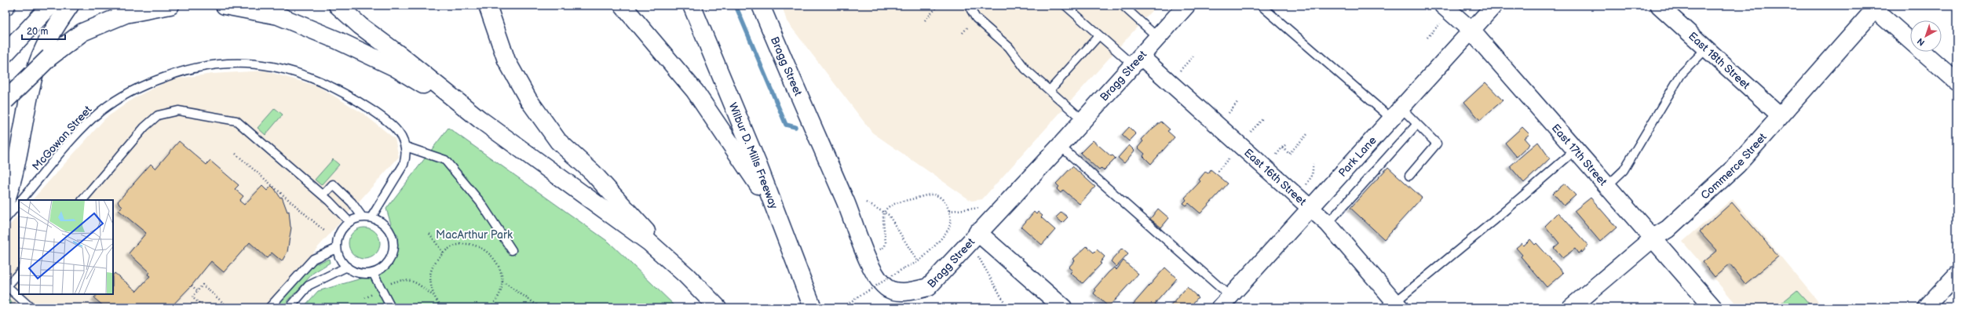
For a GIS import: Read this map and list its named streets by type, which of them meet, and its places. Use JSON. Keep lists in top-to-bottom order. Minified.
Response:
{"streets":{"main road":["Bragg Street","East 17th Street","Wilbur D. Mills Freeway","Commerce Street"],"street":["East 18th Street","Park Lane","East 16th Street"],"lane":["McGowan Street"]},"crossings":[["East 18th Street","Commerce Street"],["Bragg Street","East 16th Street"],["East 17th Street","Park Lane"],["East 17th Street","Commerce Street"],["Park Lane","East 16th Street"]],"parks":["MacArthur Park"],"scale_bar":"20 m","north":"bottom left"}
